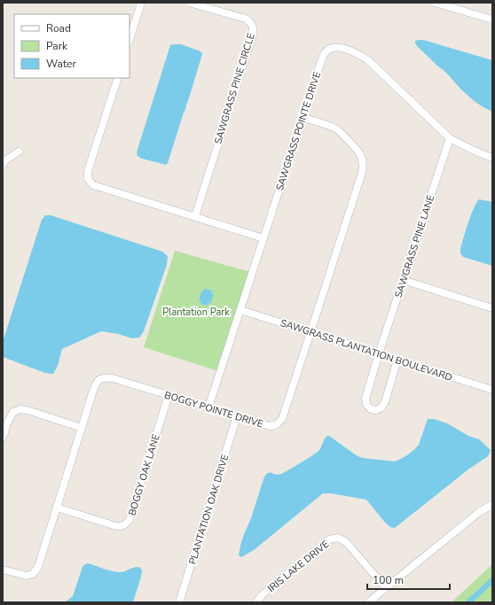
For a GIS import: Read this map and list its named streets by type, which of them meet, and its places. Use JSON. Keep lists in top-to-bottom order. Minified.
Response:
{"streets":{"street":["SAWGRASS PINE CIRCLE","SAWGRASS POINTE DRIVE","SAWGRASS PINE LANE","SAWGRASS PLANTATION BOULEVARD","BOGGY POINTE DRIVE","BOGGY OAK LANE","PLANTATION OAK DRIVE","IRIS LAKE DRIVE"]},"crossings":[["SAWGRASS POINTE DRIVE","SAWGRASS PINE LANE"],["SAWGRASS POINTE DRIVE","SAWGRASS PLANTATION BOULEVARD"],["SAWGRASS POINTE DRIVE","BOGGY POINTE DRIVE"],["SAWGRASS PINE LANE","SAWGRASS PLANTATION BOULEVARD"],["SAWGRASS PLANTATION BOULEVARD","BOGGY POINTE DRIVE"],["BOGGY POINTE DRIVE","BOGGY OAK LANE"],["BOGGY POINTE DRIVE","PLANTATION OAK DRIVE"]],"parks":["Plantation Park"],"legend":["Road","Park","Water"],"scale_bar":"100 m"}
